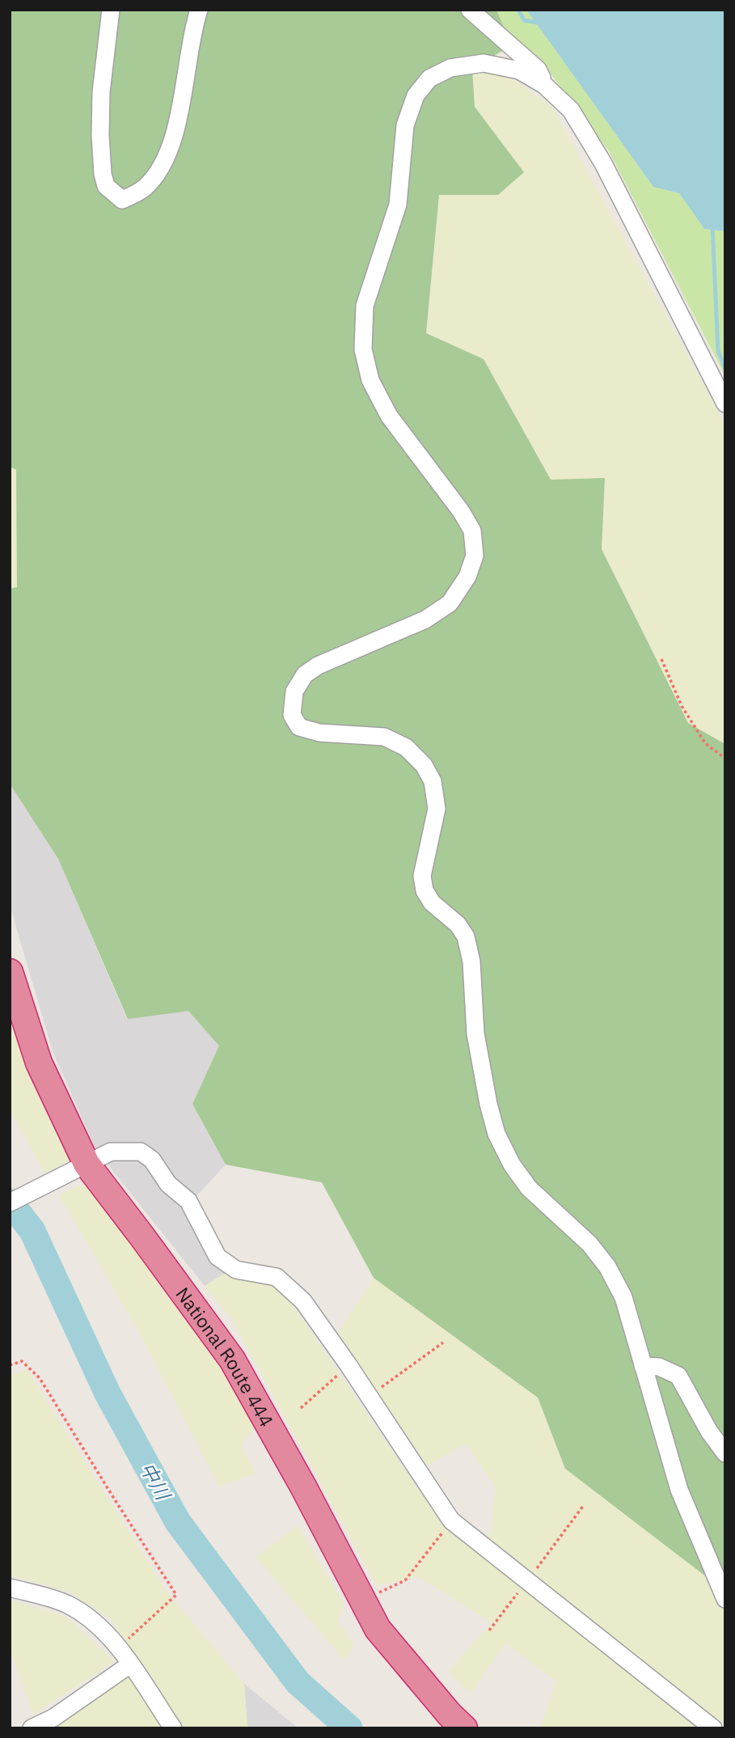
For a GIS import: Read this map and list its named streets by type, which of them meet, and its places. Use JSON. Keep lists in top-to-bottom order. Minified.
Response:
{"streets":{"highway":["National Route 444"]},"water":["中川"]}
